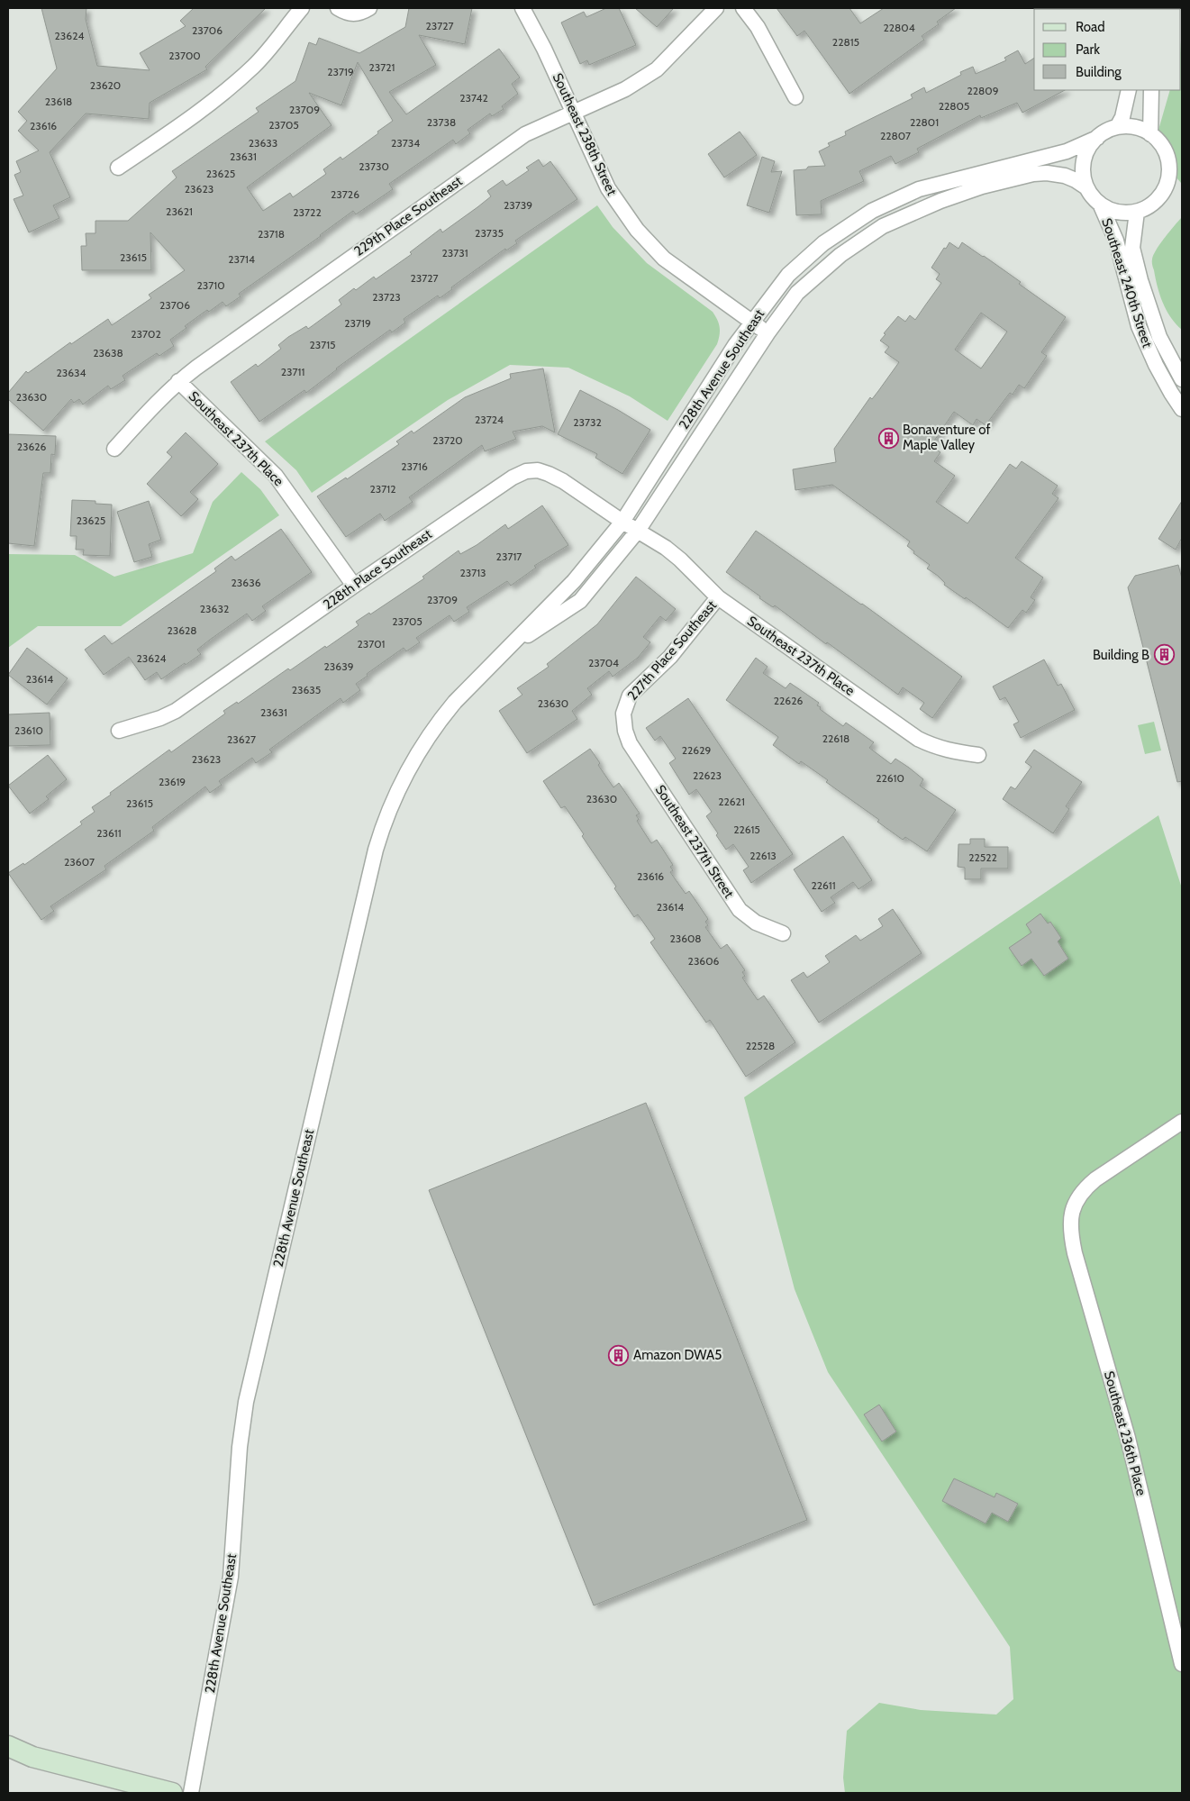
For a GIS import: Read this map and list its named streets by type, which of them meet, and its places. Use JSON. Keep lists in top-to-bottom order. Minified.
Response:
{"streets":{"street":["Southeast 238th Street","229th Place Southeast","Southeast 240th Street","228th Avenue Southeast","Southeast 237th Place","228th Place Southeast","227th Place Southeast","Southeast 237th Street","Southeast 236th Place"]},"crossings":[["Southeast 238th Street","229th Place Southeast"],["Southeast 238th Street","228th Avenue Southeast"],["229th Place Southeast","Southeast 237th Place"],["Southeast 240th Street","228th Avenue Southeast"],["228th Avenue Southeast","Southeast 237th Place"],["228th Avenue Southeast","228th Place Southeast"],["Southeast 237th Place","228th Place Southeast"],["Southeast 237th Place","227th Place Southeast"],["227th Place Southeast","Southeast 237th Street"]],"places":{"building":["Bonaventure of Maple Valley","Building B","Amazon DWA5"]},"house_numbers":["23727","22804","23706","23624","22815","23700","23721","23719","23620","22809","23742","23618","22805","23709","23738","22801","23705","23616","22807","23633","23734","23631","23730","23625","23623","23726","23739","23621","23722","23735","23718","23731","23615","23714","23727","23710","23723","23706","23719","23702","23715","23638","23711","23634","23630","23724","23732","23720","23626","23716","23712","23625","23717","23713","23636","23709","23632","23705","23628","23701","23624","23704","23639","23614","23635","22626","23630","23631","23610","22618","23627","22629","23623","22623","22610","23619","23630","22621","23615","22615","23611","22613","22522","23607","23616","22611","23614","23608","23606","22528"],"legend":["Road","Park","Building"]}
